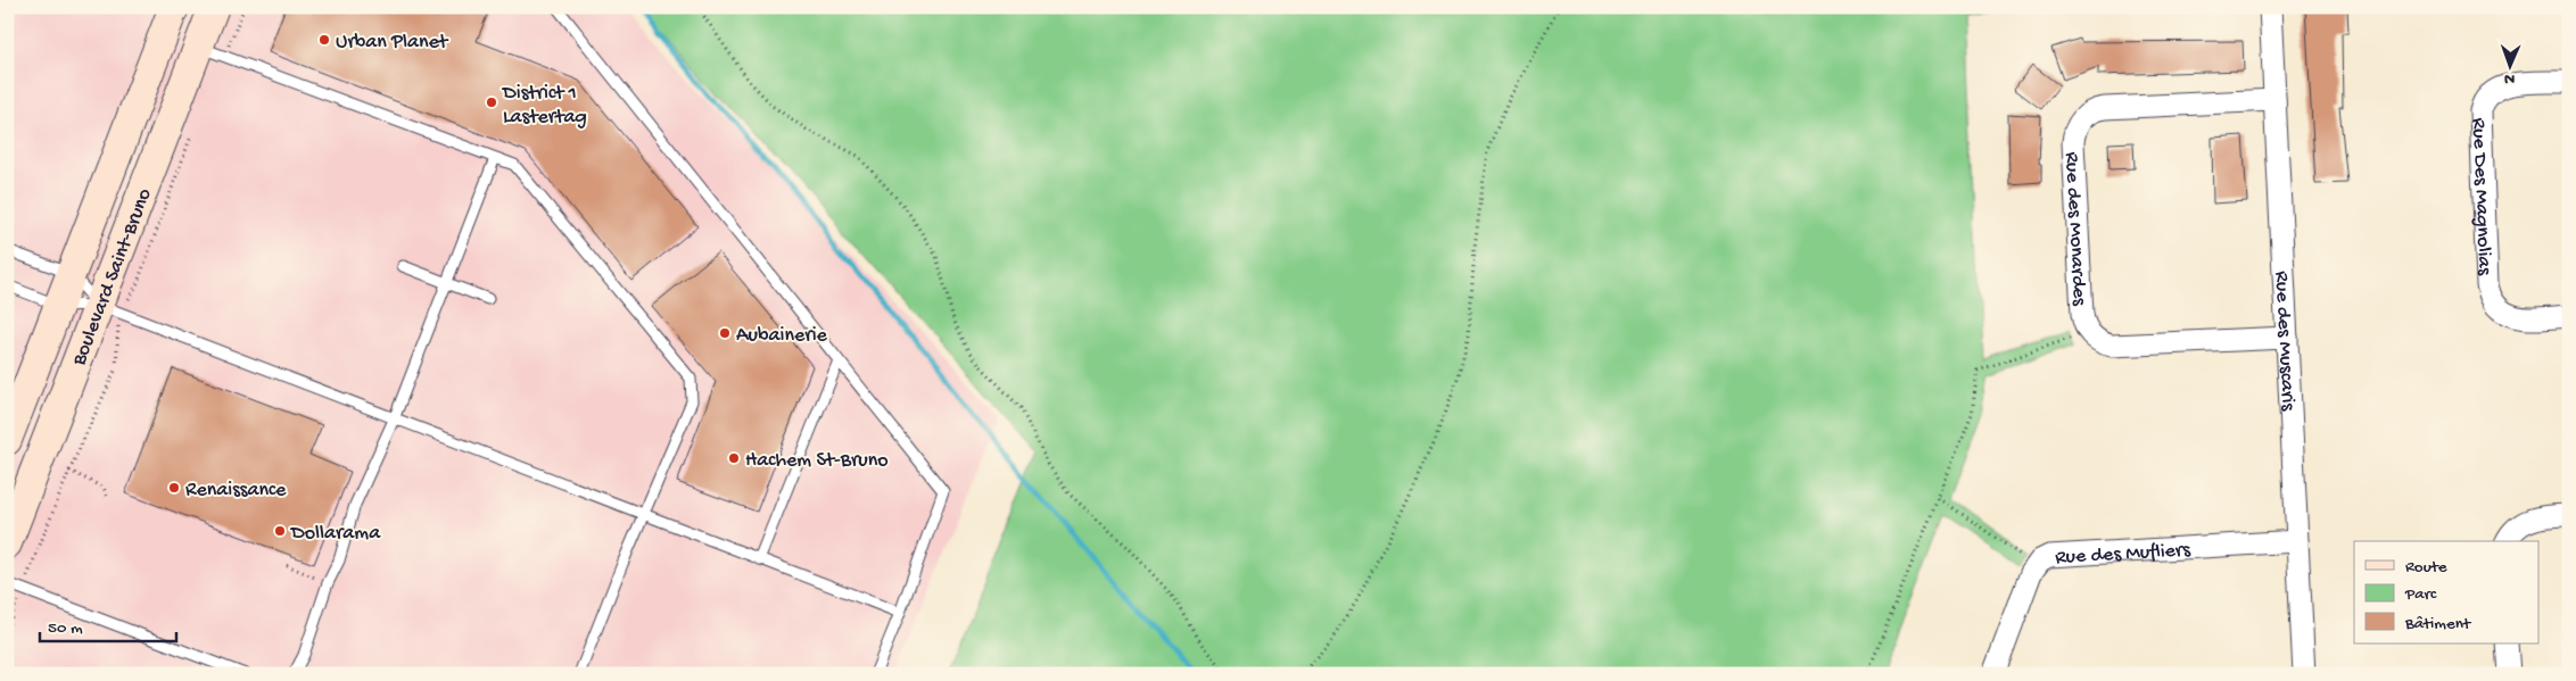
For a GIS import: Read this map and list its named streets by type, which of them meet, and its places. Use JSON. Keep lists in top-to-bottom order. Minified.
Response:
{"streets":{"street":["Rue Des Magnolias","Rue des Monardes","Boulevard Saint-Bruno","Rue des Muscaris","Rue des Mufliers"]},"crossings":[["Rue des Monardes","Rue des Muscaris"],["Rue des Muscaris","Rue des Mufliers"]],"places":["Urban Planet","District 1 Lastertag","Aubainerie","Hachem St-Bruno","Renaissance","Dollarama"],"legend":["Route","Parc","Bâtiment"],"scale_bar":"50 m","north":"bottom"}
